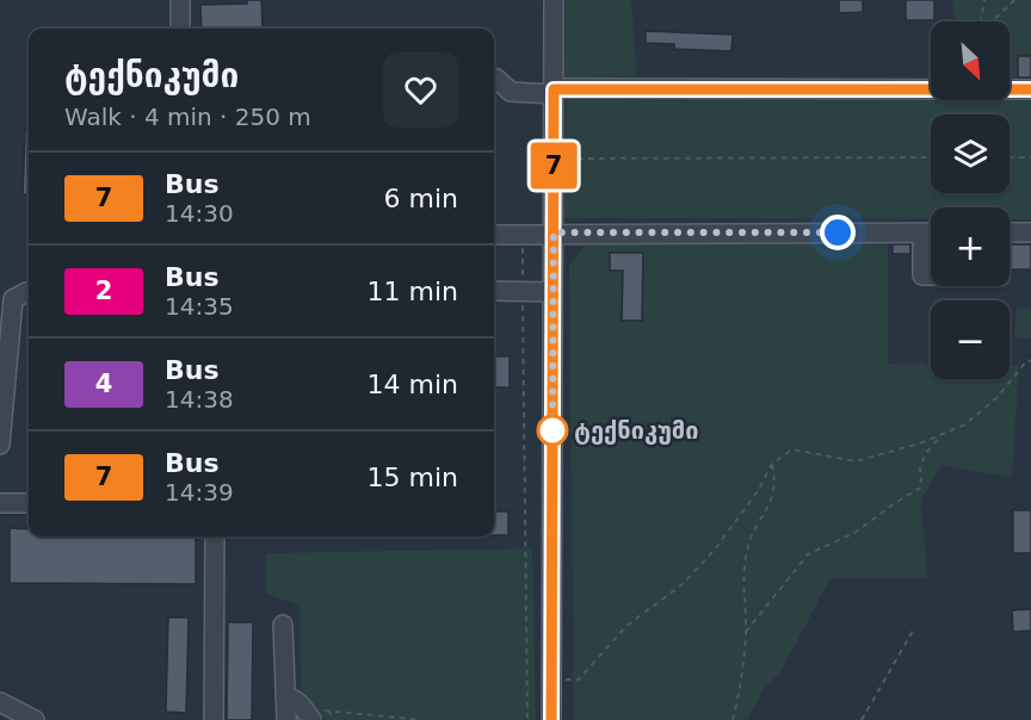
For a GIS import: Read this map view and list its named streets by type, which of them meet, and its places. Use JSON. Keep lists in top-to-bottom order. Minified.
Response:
{"places":["ტექნიკუმი"],"lines":["bus line 7"],"north":"bottom right","page":{"on_map":"7","map_buttons":["+","−"],"heading":["ტექნიკუმი","Walk · 4 min · 250 m"],"list":[{"mark":"7","name":"Bus","note":"14:30","value":"6 min"},{"mark":"2","name":"Bus","note":"14:35","value":"11 min"},{"mark":"4","name":"Bus","note":"14:38","value":"14 min"},{"mark":"7","name":"Bus","note":"14:39","value":"15 min"}]}}
